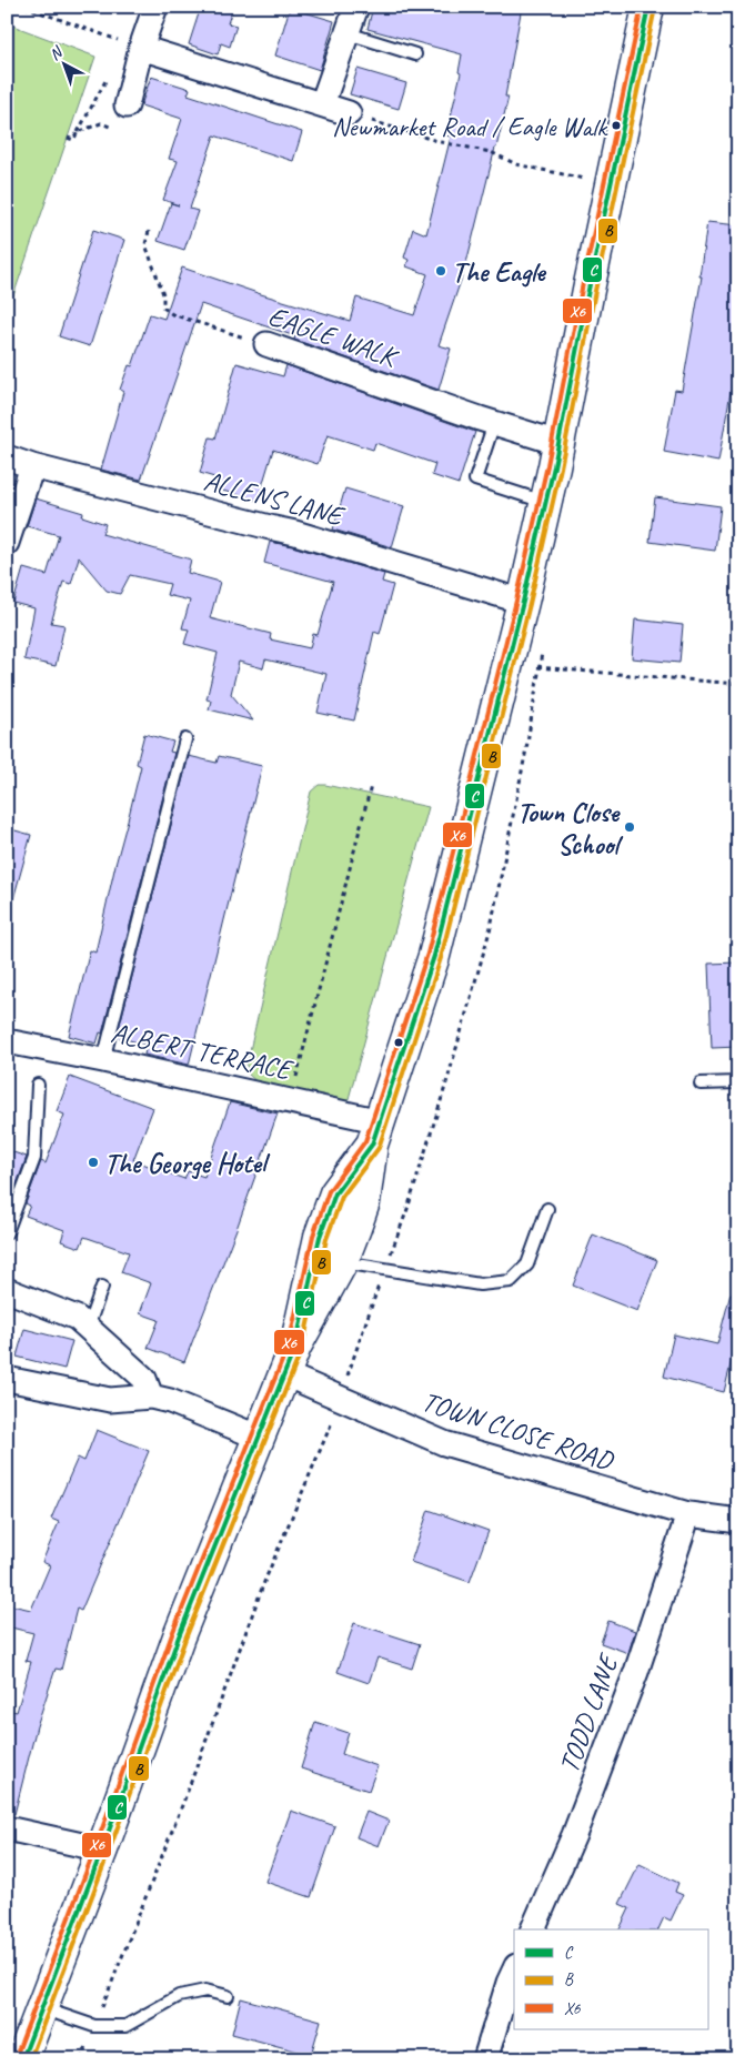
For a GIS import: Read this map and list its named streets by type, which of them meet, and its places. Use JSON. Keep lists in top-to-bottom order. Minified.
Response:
{"streets":{"street":["EAGLE WALK","ALLENS LANE","ALBERT TERRACE","TOWN CLOSE ROAD","TODD LANE"]},"crossings":[["TOWN CLOSE ROAD","TODD LANE"]],"places":["Newmarket Road / Eagle Walk","The Eagle","Town Close School","The George Hotel"],"lines":["transit line C","transit line X6","transit line B"],"legend":["C","B","X6"],"north":"top left"}
